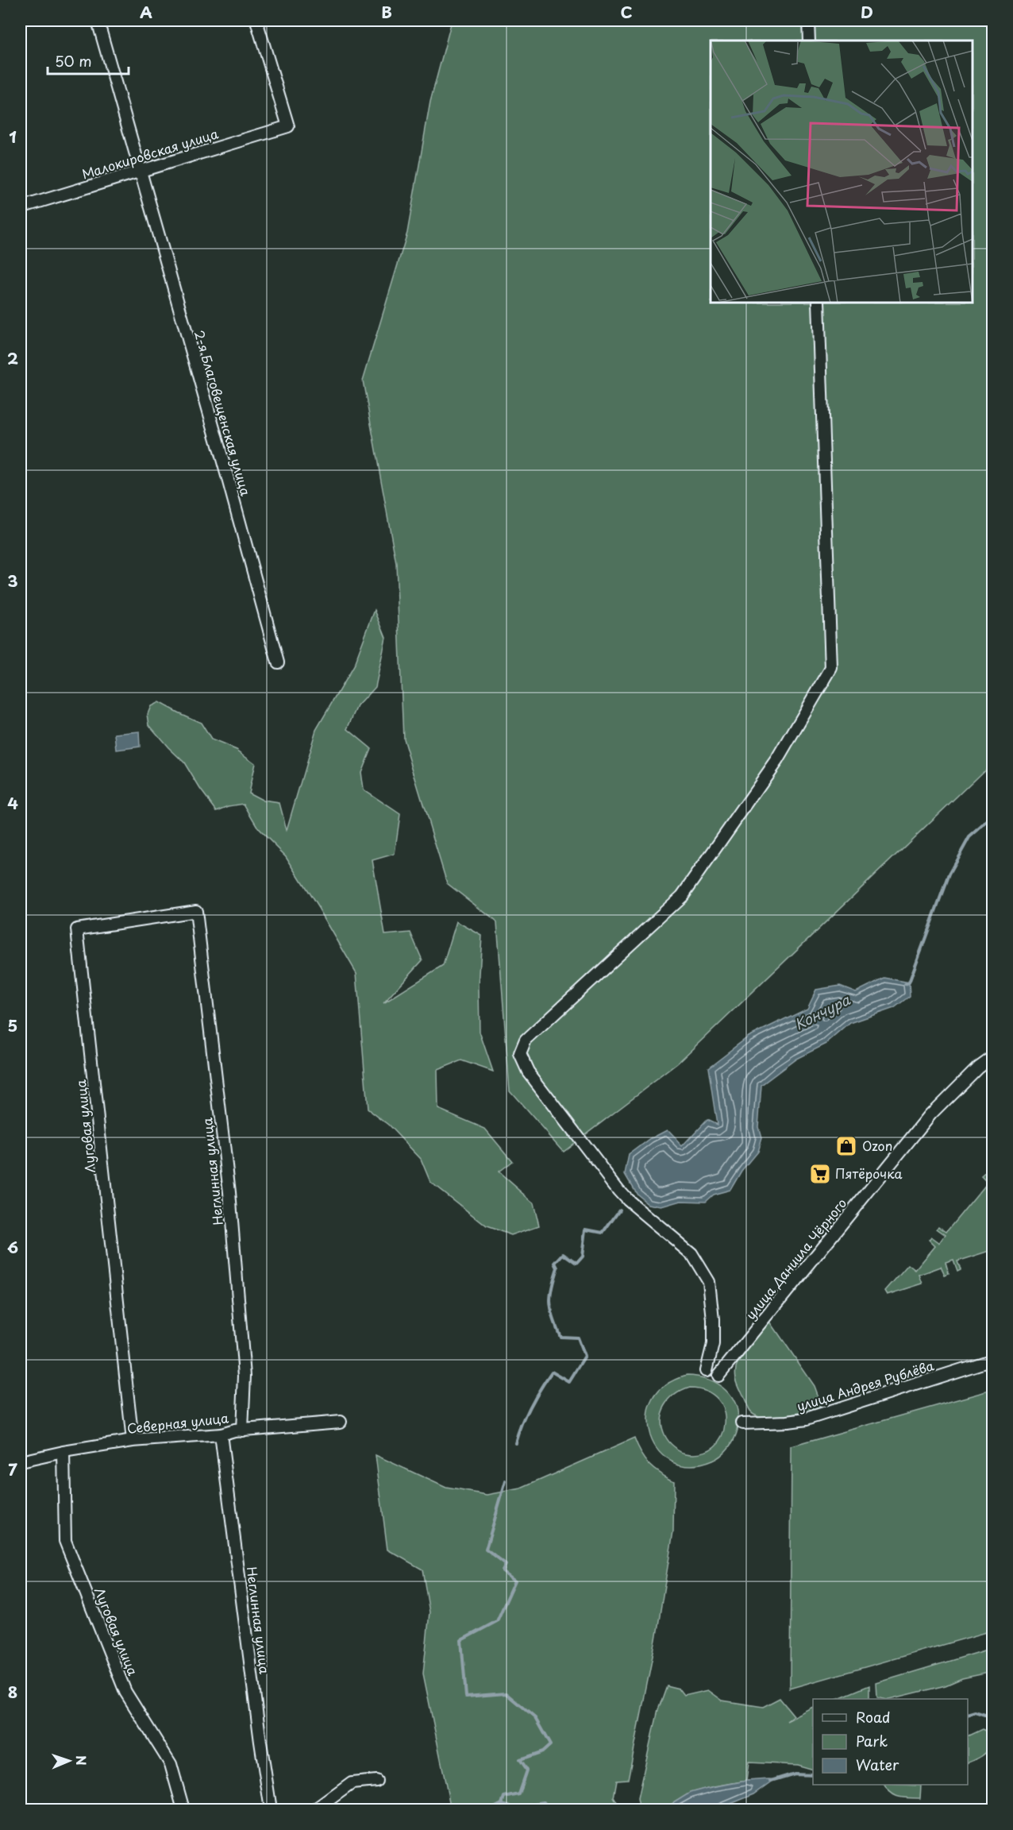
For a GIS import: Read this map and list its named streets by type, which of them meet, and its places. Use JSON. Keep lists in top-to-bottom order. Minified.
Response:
{"streets":{"street":["Малокировская улица","2-я Благовещенская улица","Луговая улица","Неглинная улица","улица Даниила Чёрного","улица Андрея Рублёва","Северная улица"]},"crossings":[["Малокировская улица","2-я Благовещенская улица"],["Луговая улица","Неглинная улица"],["Луговая улица","Северная улица"],["Неглинная улица","Северная улица"]],"water":["Кончура"],"places":{"shop":["Ozon"],"supermarket":["Пятёрочка"]},"legend":["Road","Park","Water"],"scale_bar":"50 m","north":"right","grid":{"columns":["A","B","C","D"],"rows":["1","2","3","4","5","6","7","8"]}}
